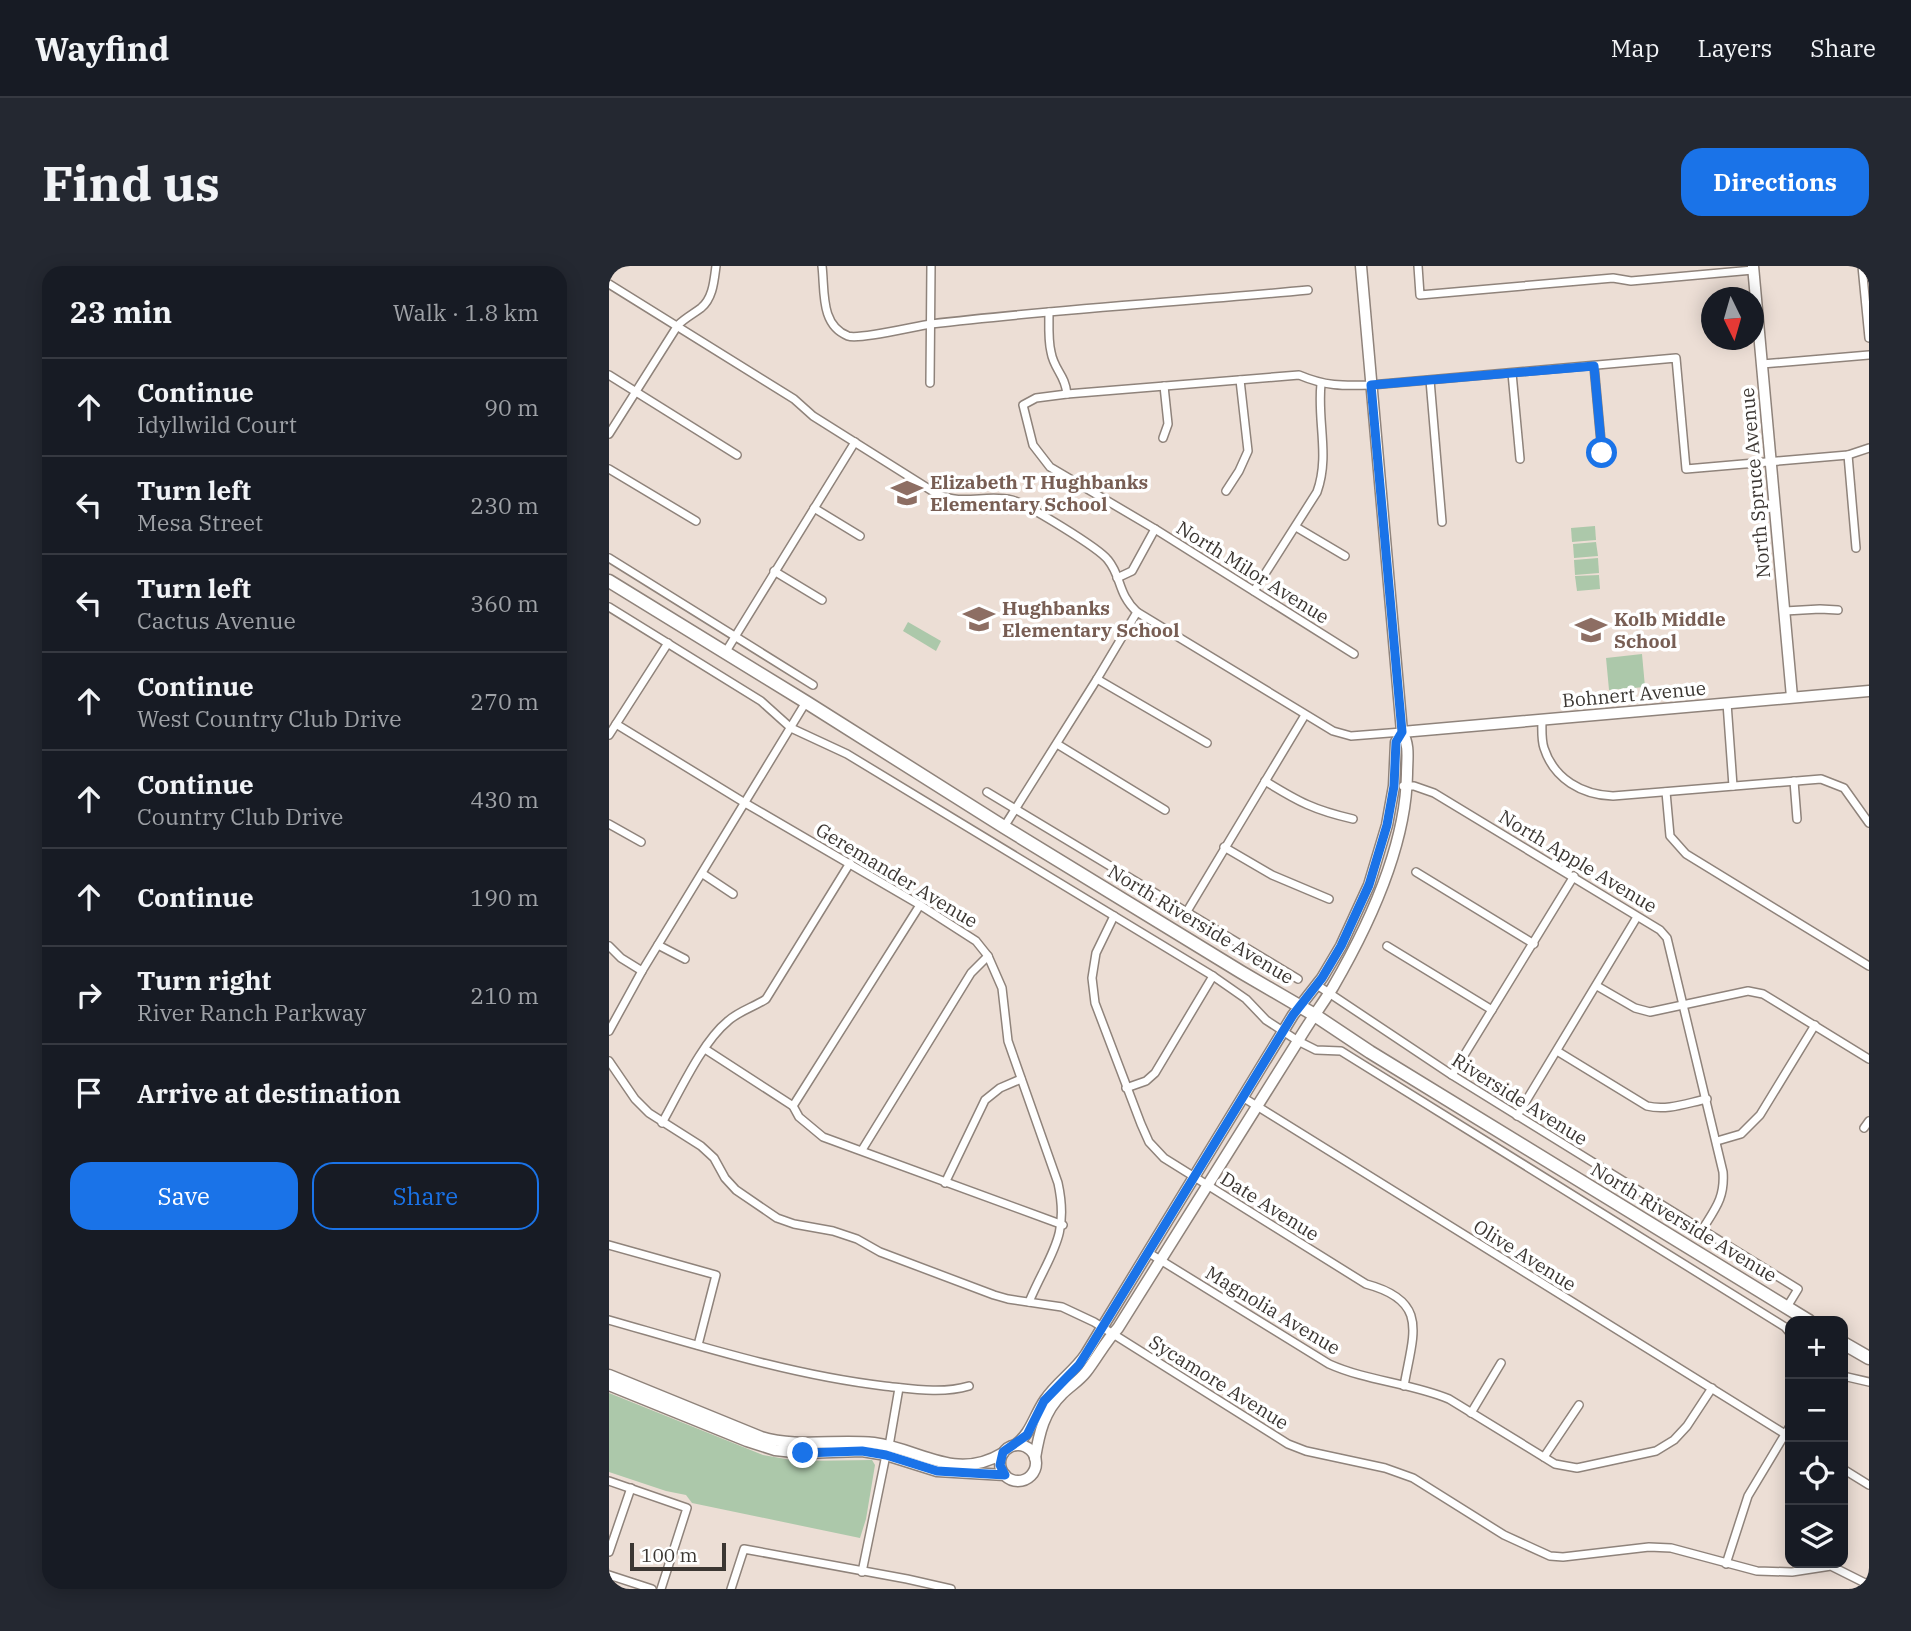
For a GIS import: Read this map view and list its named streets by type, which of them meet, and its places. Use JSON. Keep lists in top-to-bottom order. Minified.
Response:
{"streets":{"main road":["North Riverside Avenue"],"street":["North Spruce Avenue","North Milor Avenue","Bohnert Avenue","North Apple Avenue","Geremander Avenue","Riverside Avenue","Date Avenue","Olive Avenue","Magnolia Avenue","Sycamore Avenue"]},"crossings":[["North Spruce Avenue","Bohnert Avenue"],["North Apple Avenue","Riverside Avenue"],["Geremander Avenue","Sycamore Avenue"],["North Riverside Avenue","Riverside Avenue"],["North Riverside Avenue","Date Avenue"],["Date Avenue","Magnolia Avenue"],["Olive Avenue","Magnolia Avenue"]],"places":{"school or university":["Elizabeth T Hughbanks Elementary School","Hughbanks Elementary School","Kolb Middle School"]},"scale_bar":"100 m","north":"bottom","page":{"header":"Wayfind","nav":["Map","Layers","Share"],"buttons":["Directions",["Save","Share"]],"title":"Find us","heading":["23 min","Walk · 1.8 km"],"list":[["Continue","Idyllwild Court","90 m"],["Turn left","Mesa Street","230 m"],["Turn left","Cactus Avenue","360 m"],["Continue","West Country Club Drive","270 m"],["Continue","Country Club Drive","430 m"],["Continue","190 m"],["Turn right","River Ranch Parkway","210 m"],"Arrive at destination"],"map_buttons":["+","−"],"scale":"100 m"}}
